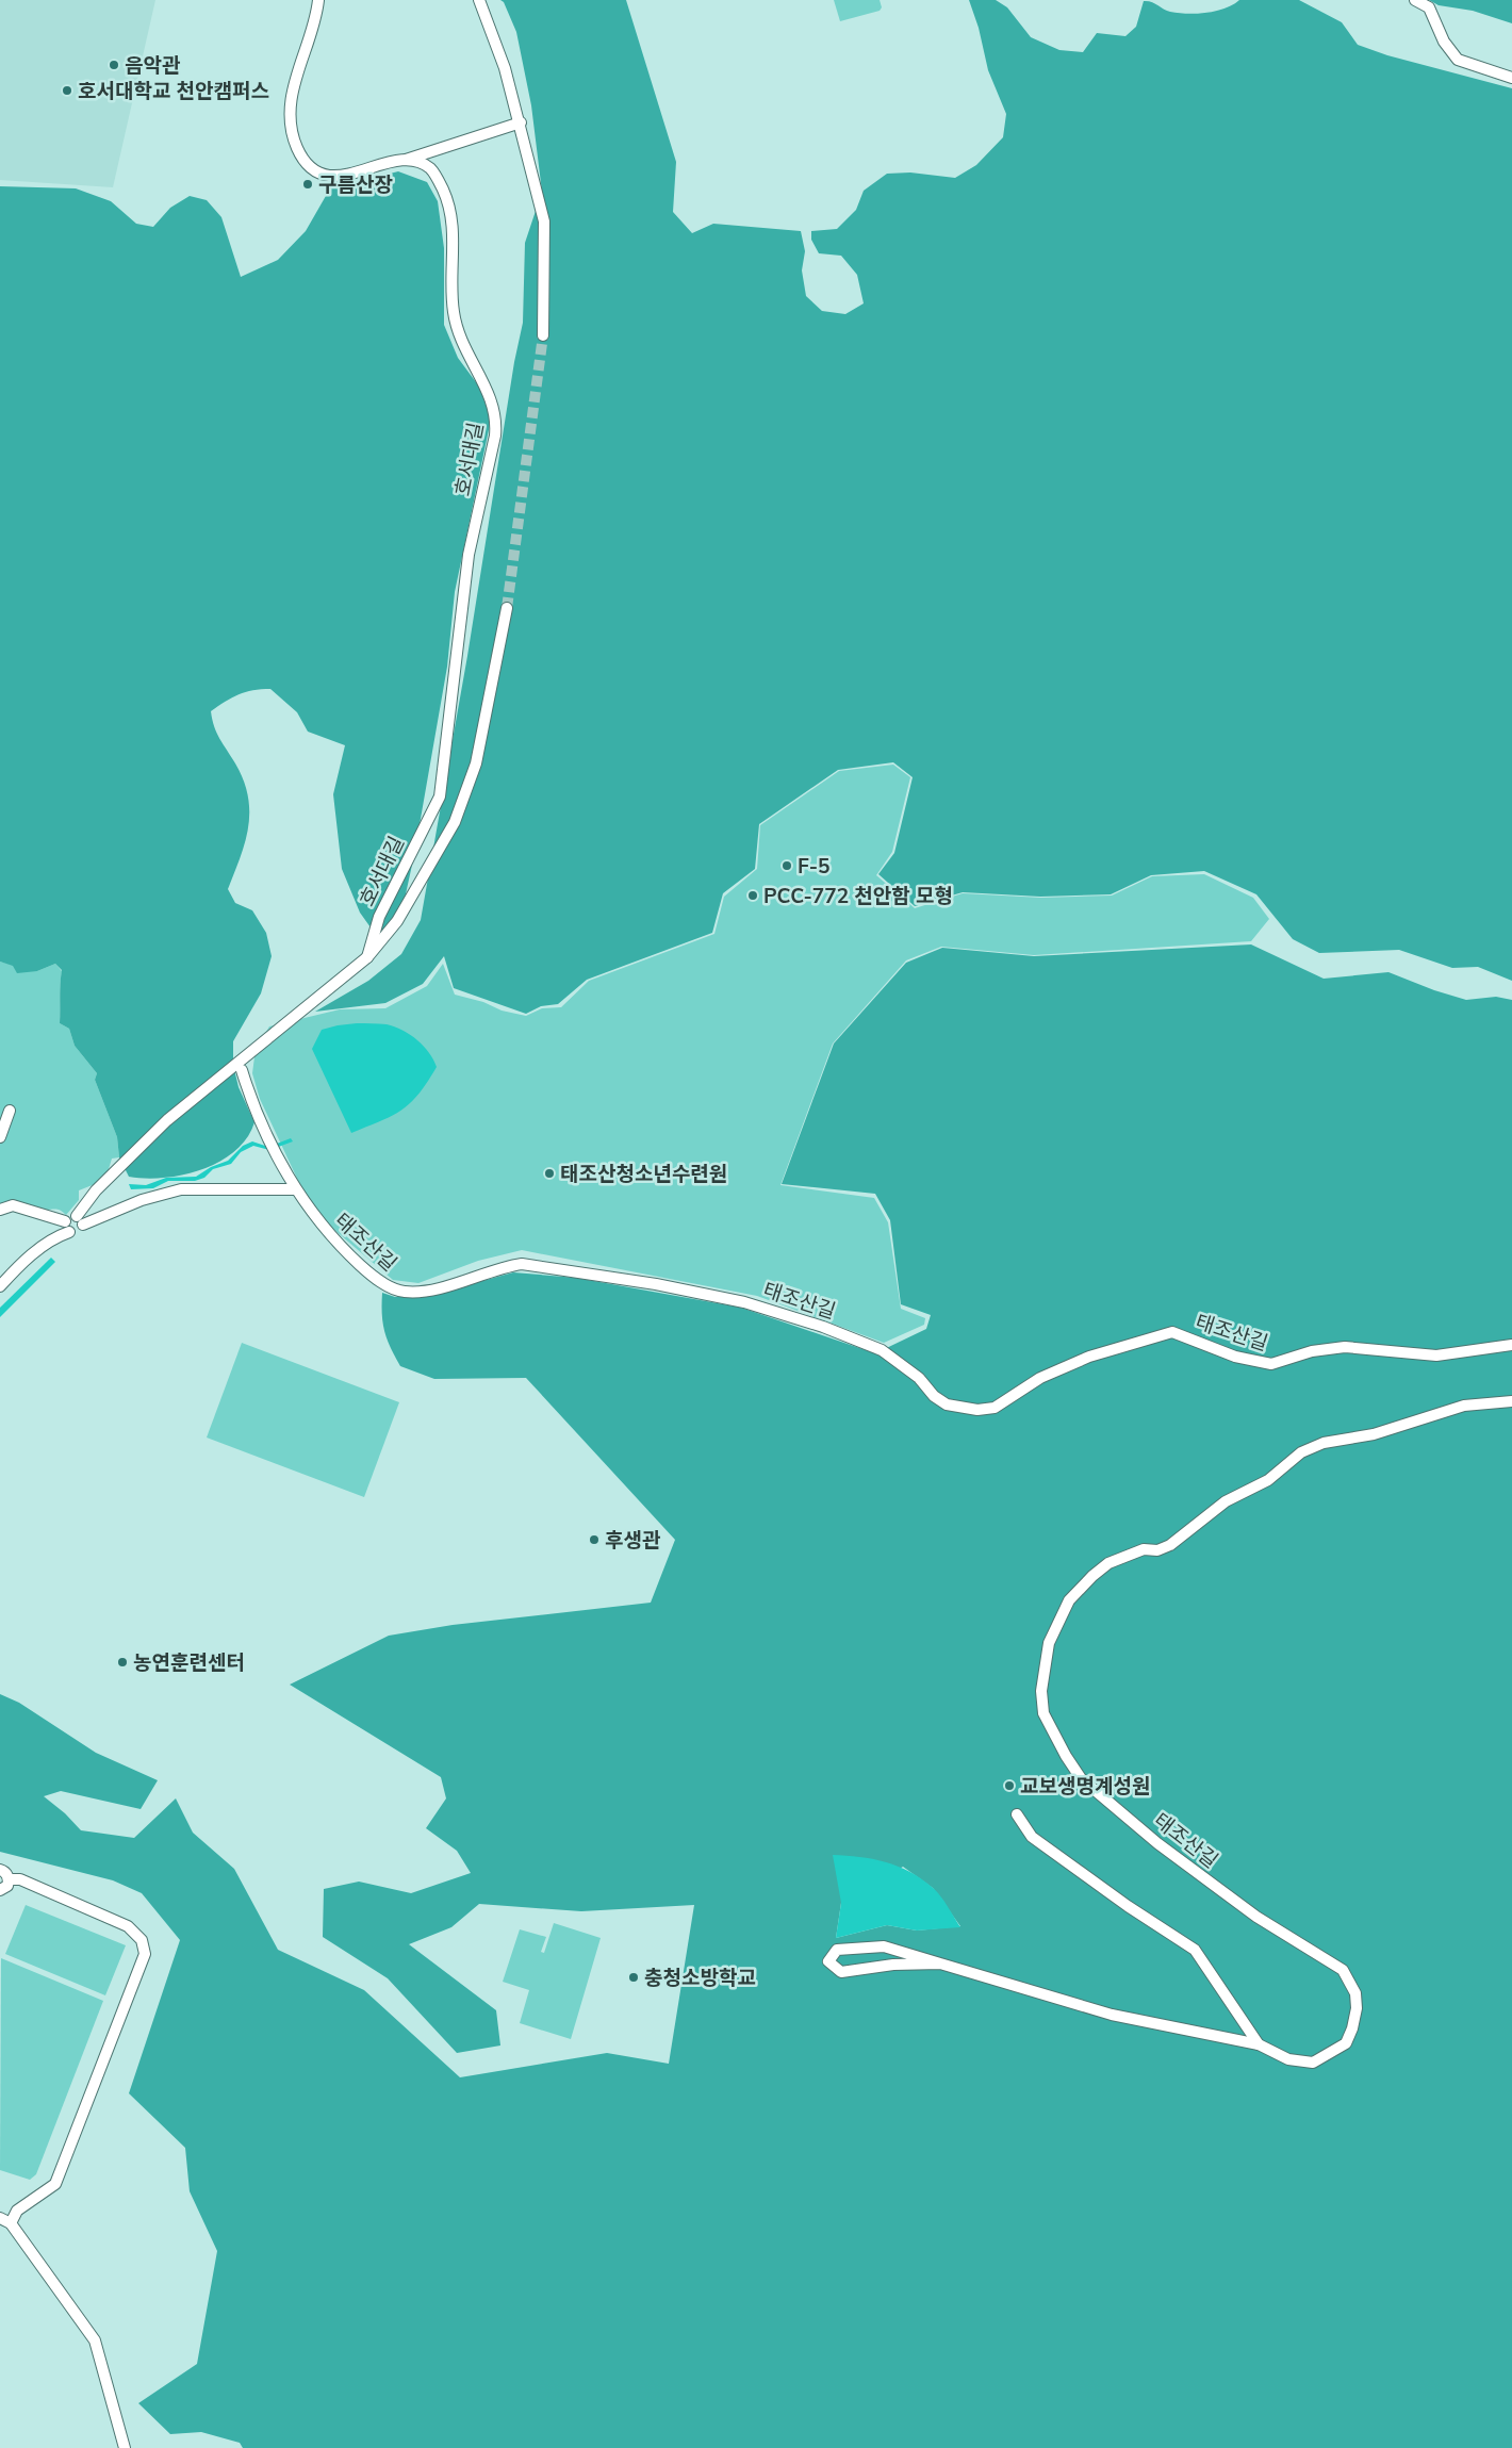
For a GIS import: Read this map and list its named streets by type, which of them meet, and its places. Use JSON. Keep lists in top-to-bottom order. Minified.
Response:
{"streets":{"street":["호서대길","태조산길"]},"places":["음악관","호서대학교 천안캠퍼스","구름산장","F-5","PCC-772 천안함 모형","태조산청소년수련원","후생관","농연훈련센터","교보생명계성원","충청소방학교"]}
